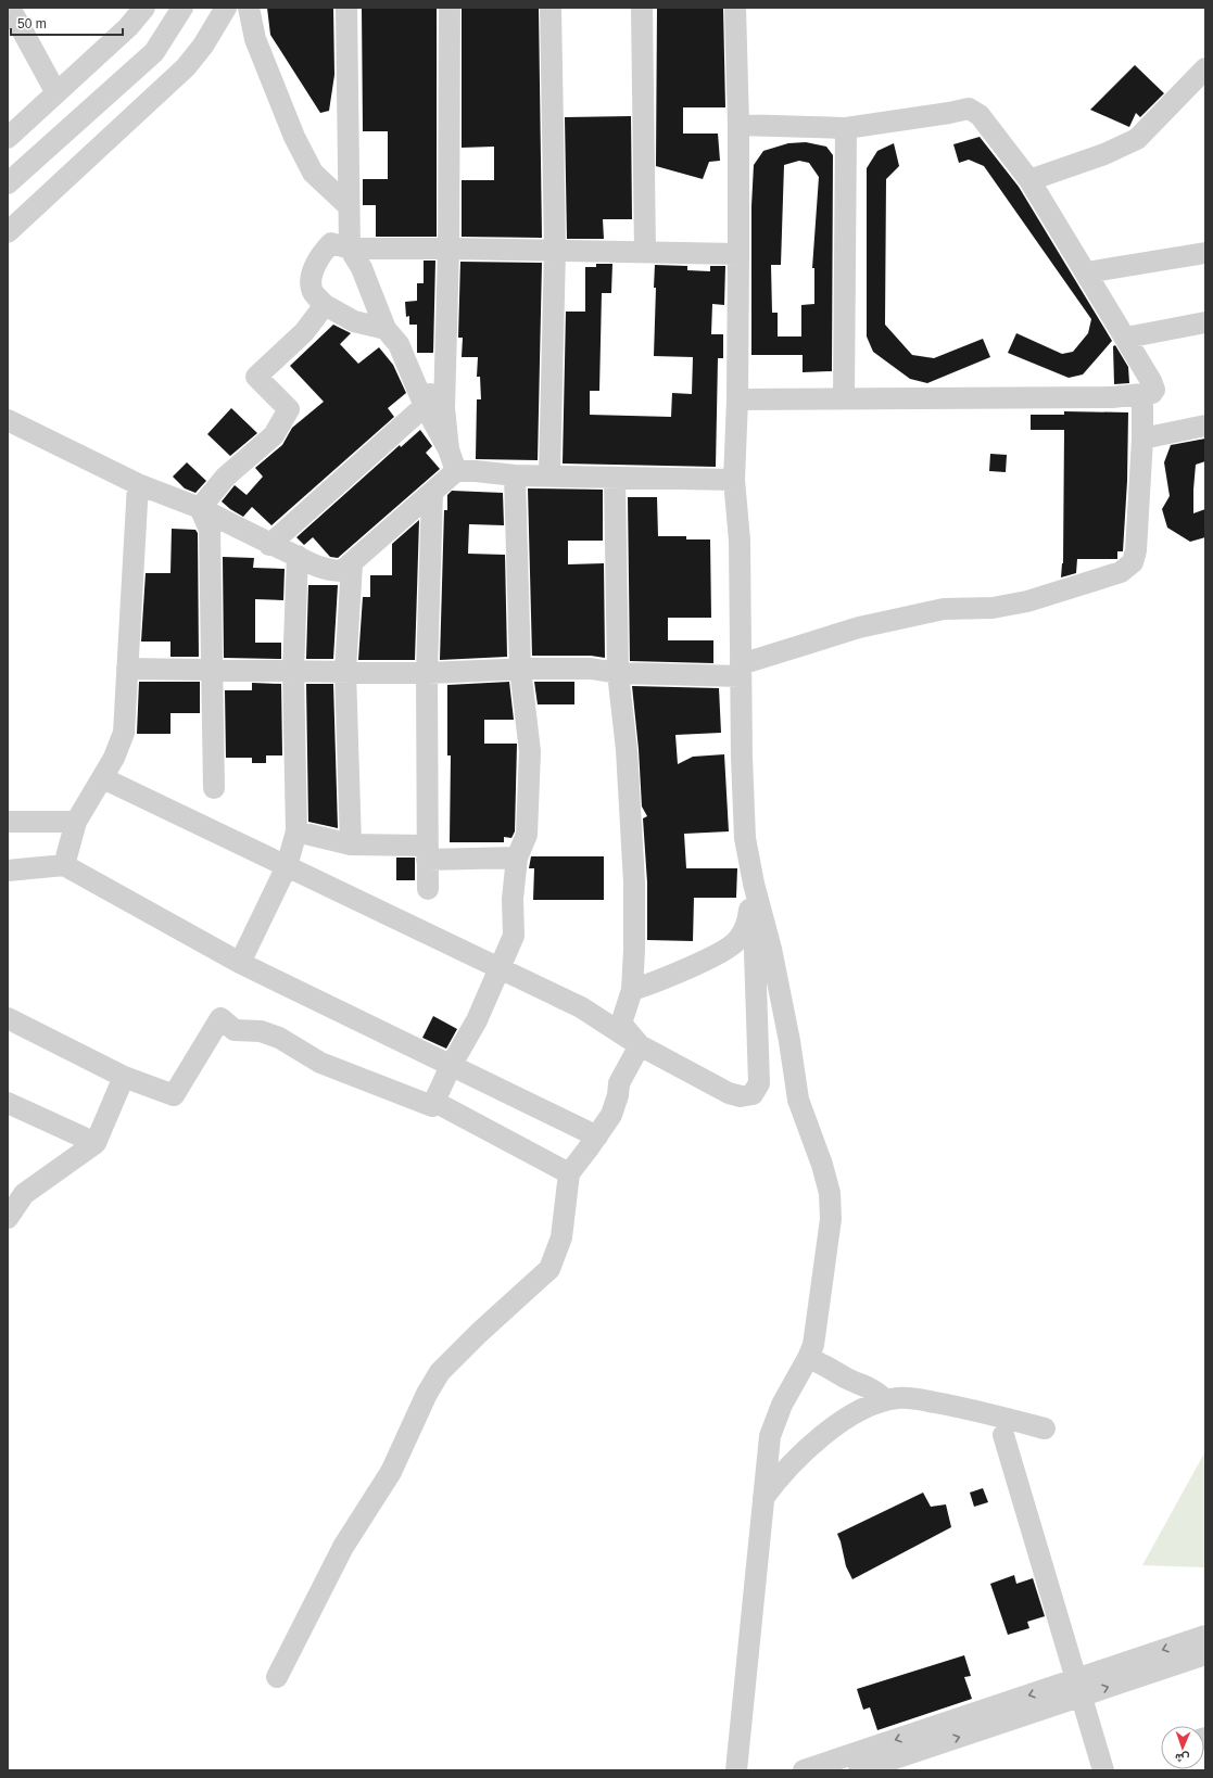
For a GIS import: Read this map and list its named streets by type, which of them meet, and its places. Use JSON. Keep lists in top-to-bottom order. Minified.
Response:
{"scale_bar":"50 m","north":"bottom"}
